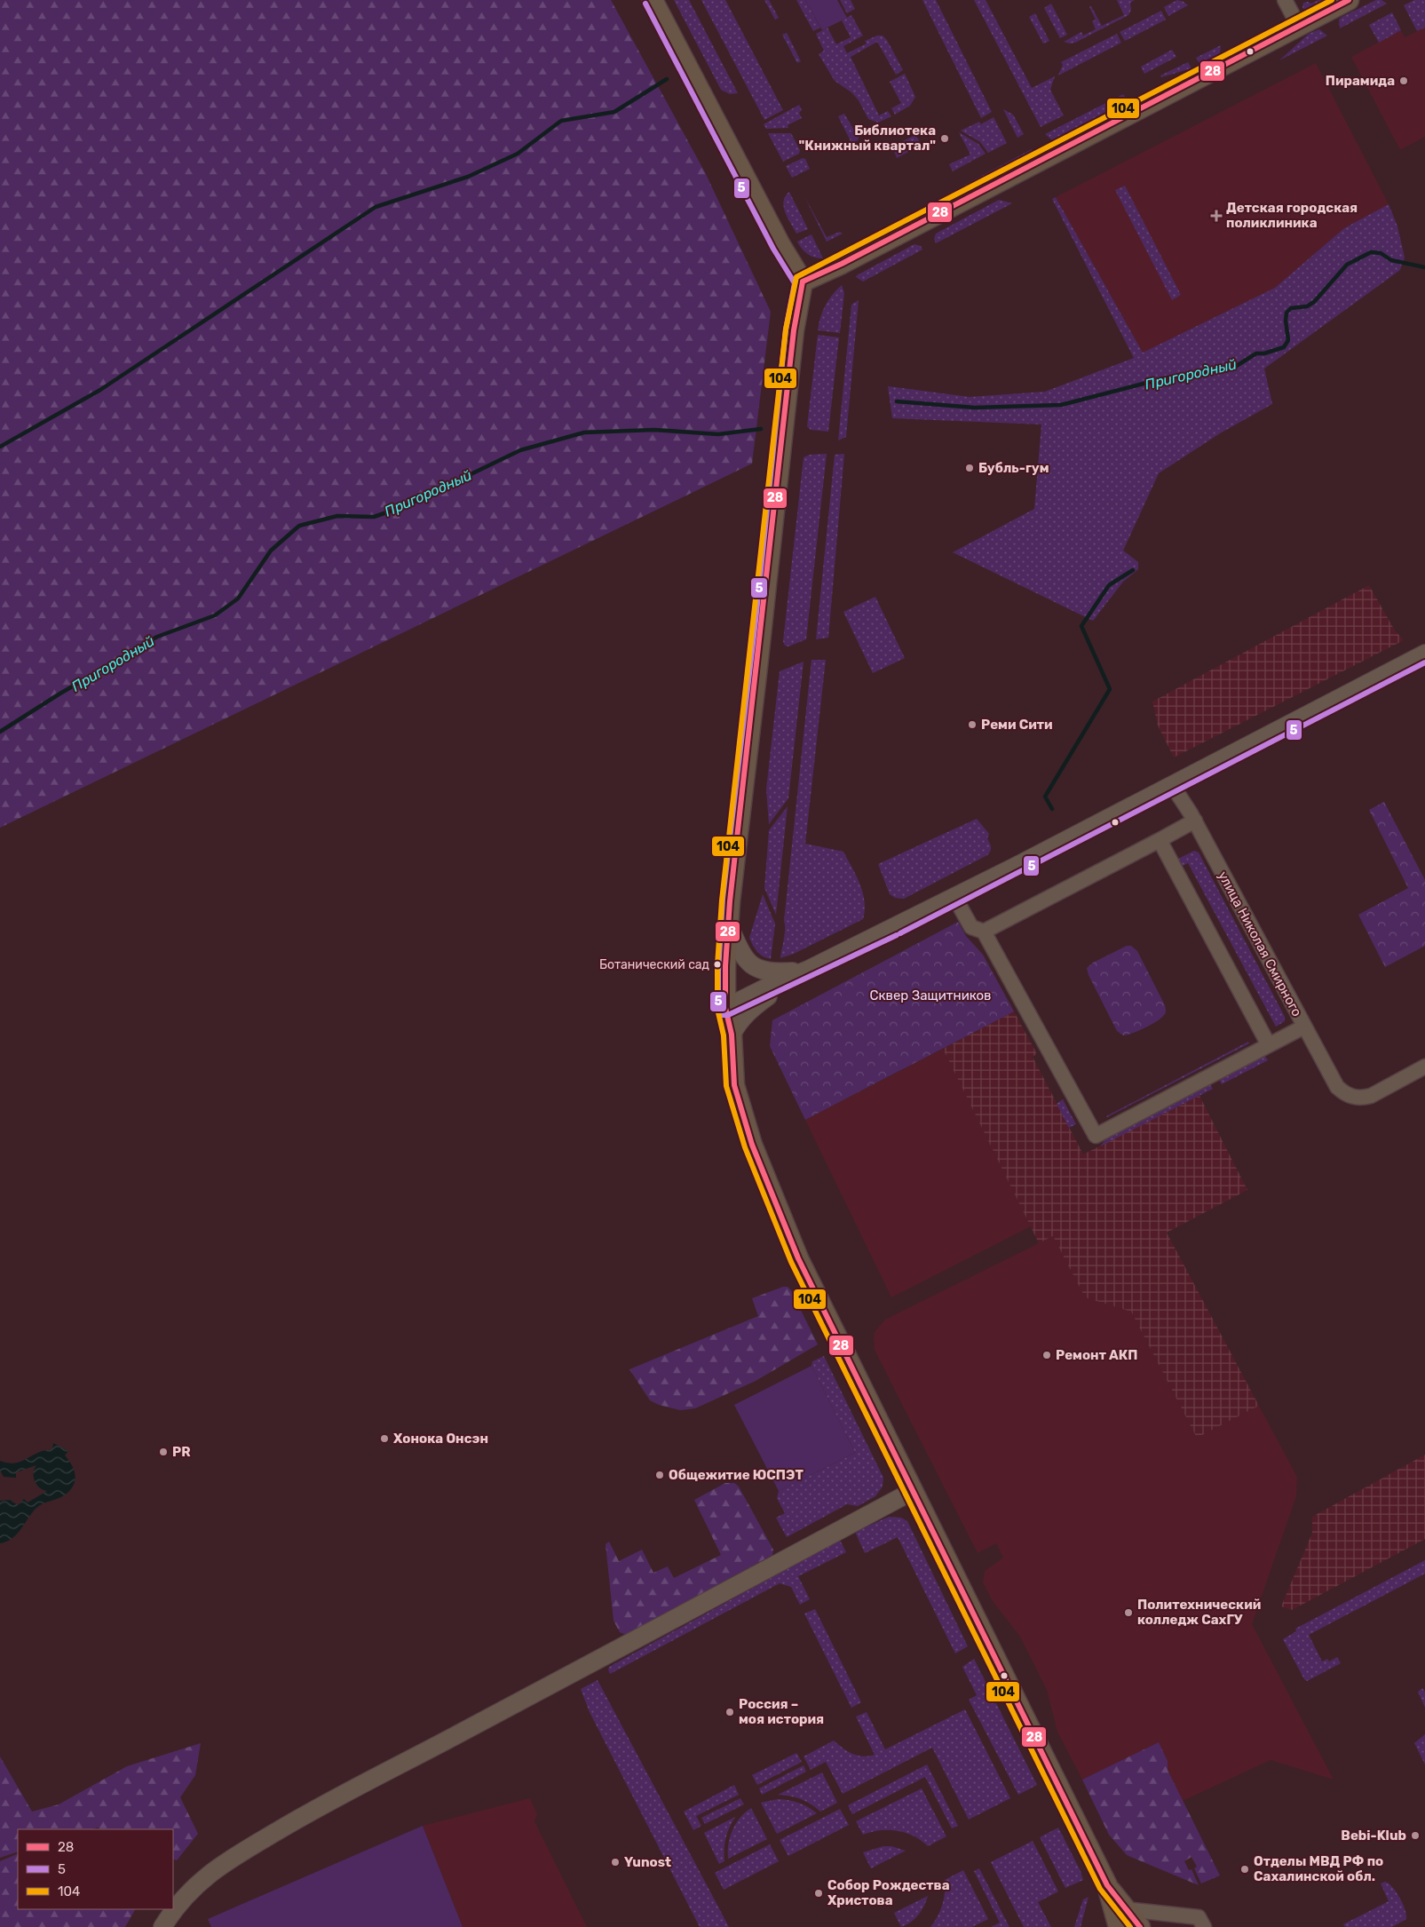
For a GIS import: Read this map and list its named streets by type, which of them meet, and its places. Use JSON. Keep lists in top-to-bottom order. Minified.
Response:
{"streets":{"street":["улица Николая Смирного"]},"water":["Пригородный"],"parks":["Сквер Защитников"],"places":{"other":["Пирамида","Библиотека \"Книжный квартал\"","Бубль-гум","Реми Сити","Ботанический сад","Ремонт АКП","Хонока Онсэн","PR","Общежитие ЮСПЭТ","Политехнический колледж СахГУ","Россия – моя история","Bebi-Klub","Yunost","Отделы МВД РФ по Сахалинской обл.","Собор Рождества Христова"],"health":["Детская городская поликлиника"]},"lines":["transit line 28","transit line 104","transit line 5"],"legend":["28","5","104"]}
